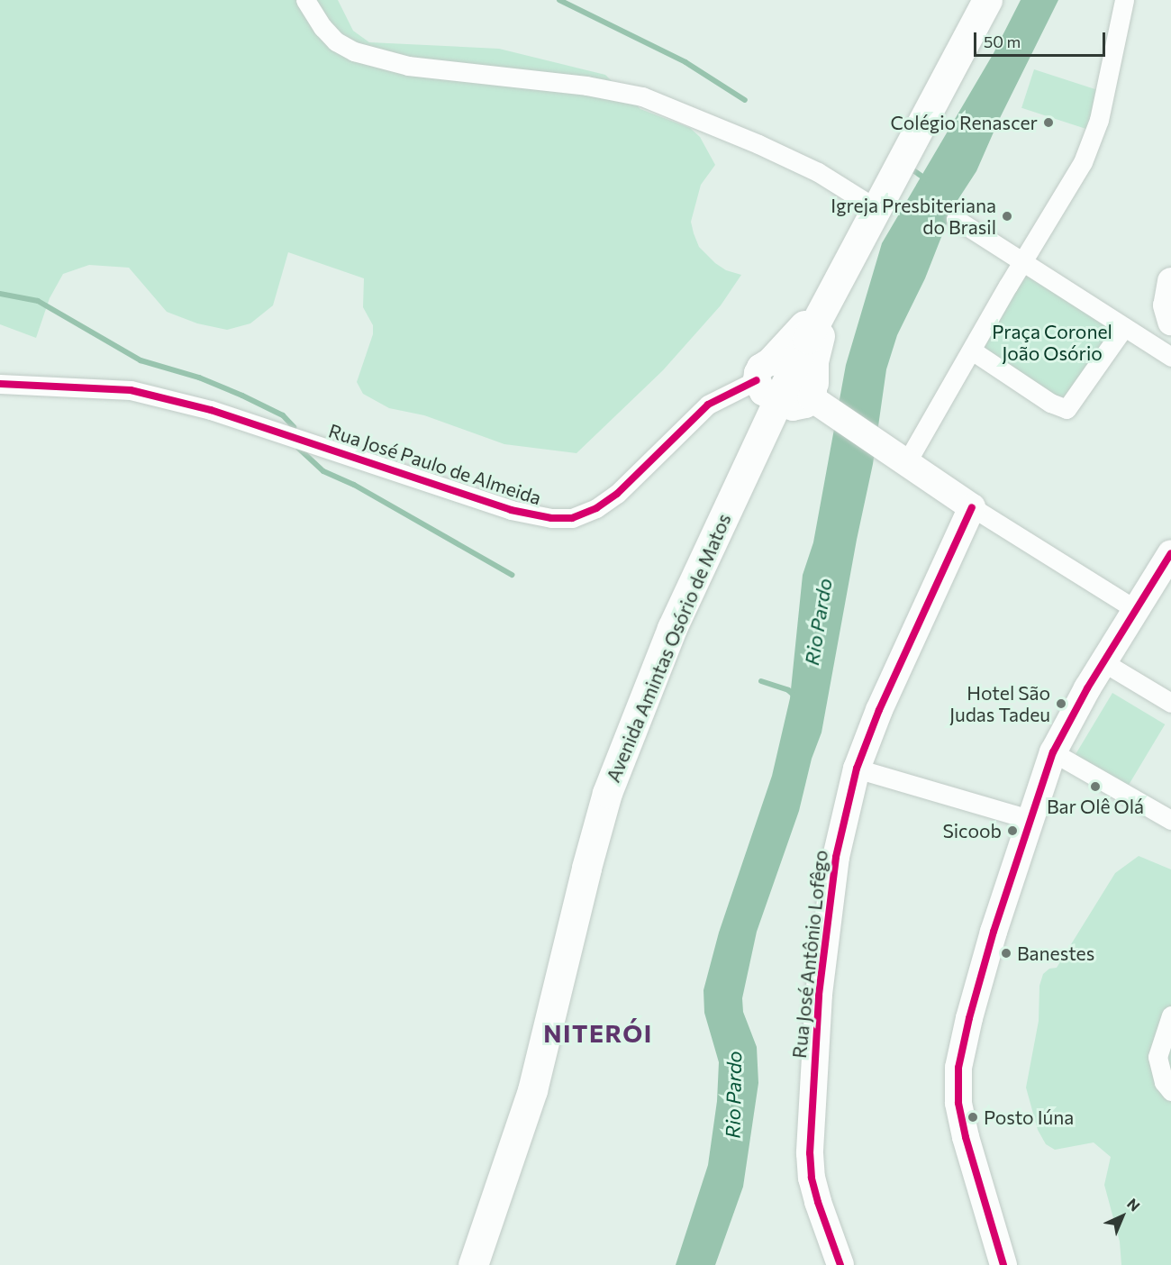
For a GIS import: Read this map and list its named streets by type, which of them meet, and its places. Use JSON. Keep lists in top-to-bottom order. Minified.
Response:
{"streets":{"main road":["Avenida Amintas Osório de Matos"],"street":["Rua José Paulo de Almeida","Rua José Antônio Lofêgo"]},"crossings":[["Rua José Paulo de Almeida","Avenida Amintas Osório de Matos"]],"districts":["NITERÓI"],"water":["Rio Pardo"],"parks":["Praça Coronel João Osório"],"places":["Colégio Renascer","Igreja Presbiteriana do Brasil","Hotel São Judas Tadeu","Bar Olê Olá","Sicoob","Banestes","Posto Iúna"],"scale_bar":"50 m","north":"top right"}
